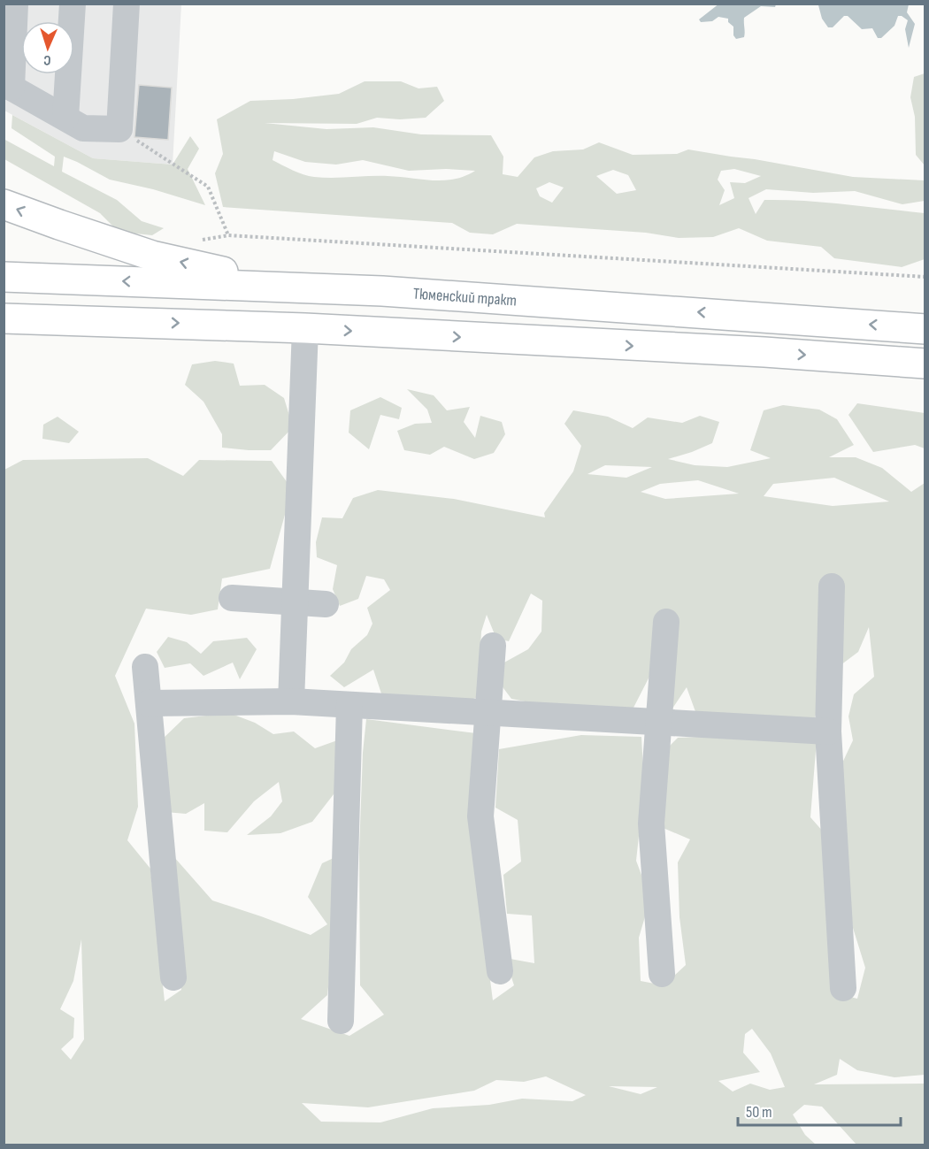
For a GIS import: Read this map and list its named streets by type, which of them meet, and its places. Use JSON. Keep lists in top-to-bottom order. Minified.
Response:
{"streets":{"main road":["Тюменский тракт"]},"scale_bar":"50 m","north":"bottom"}
